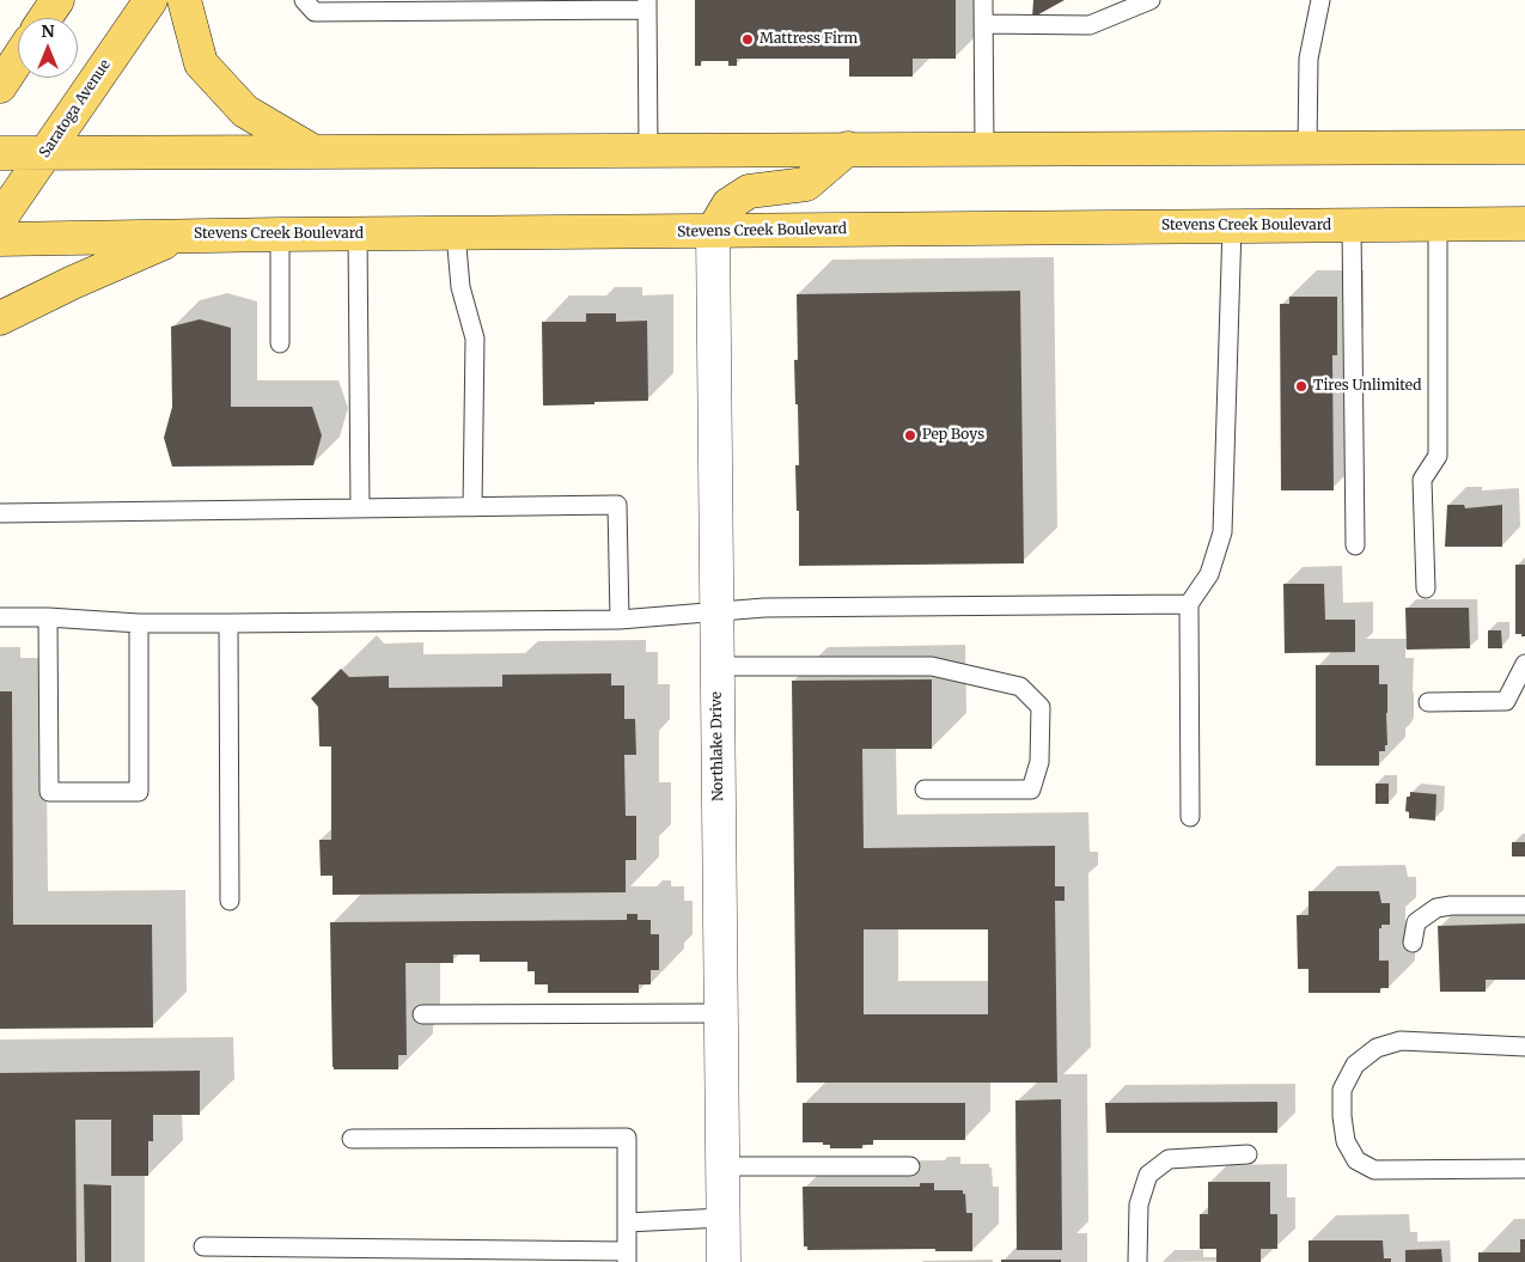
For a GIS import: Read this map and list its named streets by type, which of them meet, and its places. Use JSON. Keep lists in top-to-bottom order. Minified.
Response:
{"streets":{"main road":["Saratoga Avenue","Stevens Creek Boulevard"],"street":["Northlake Drive"]},"crossings":[["Stevens Creek Boulevard","Northlake Drive"]],"places":["Mattress Firm","Tires Unlimited","Pep Boys"],"north":"top"}
